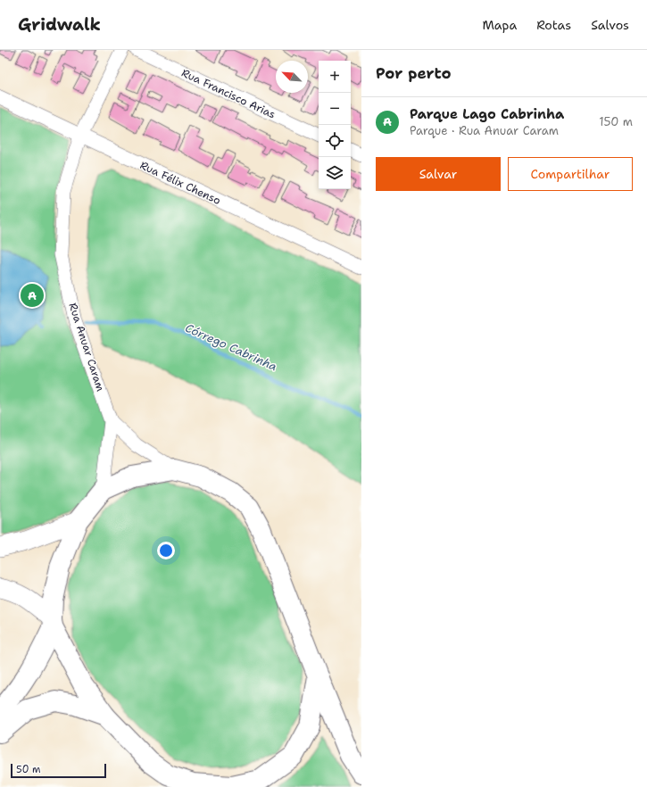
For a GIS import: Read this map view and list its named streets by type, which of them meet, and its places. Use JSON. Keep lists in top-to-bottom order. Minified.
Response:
{"streets":{"street":["Rua Francisco Arias","Rua Félix Chenso","Rua Anuar Caram"]},"crossings":[["Rua Félix Chenso","Rua Anuar Caram"]],"water":["Córrego Cabrinha"],"scale_bar":"50 m","north":"top left","page":{"header":"Gridwalk","nav":["Mapa","Rotas","Salvos"],"heading":"Por perto","map_buttons":["+","−"],"list":[{"mark":"A","name":"Parque Lago Cabrinha","note":"Parque · Rua Anuar Caram","value":"150 m"}],"buttons":["Salvar","Compartilhar"],"pins":"A","scale":"50 m"}}
